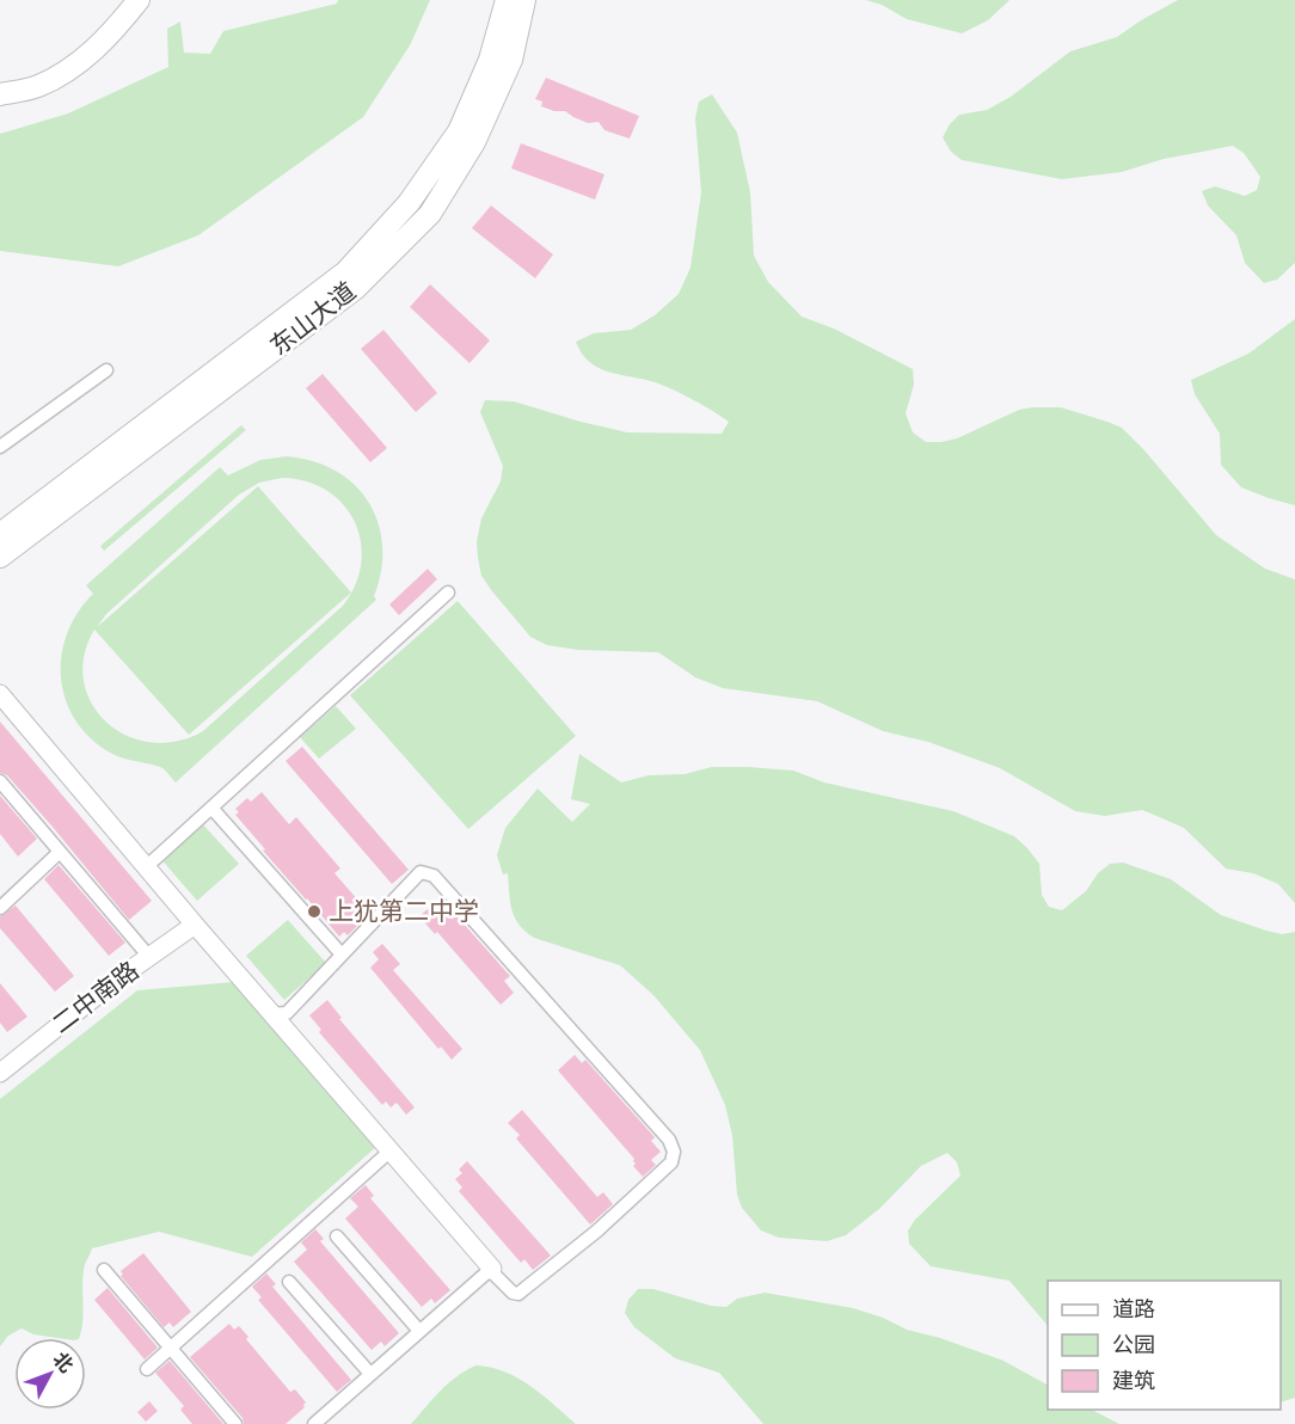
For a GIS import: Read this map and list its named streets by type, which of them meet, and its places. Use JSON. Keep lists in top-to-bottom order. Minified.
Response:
{"streets":{"main road":["东山大道"],"street":["二中南路"]},"places":["上犹第二中学"],"legend":["道路","公园","建筑"],"north":"top right"}
